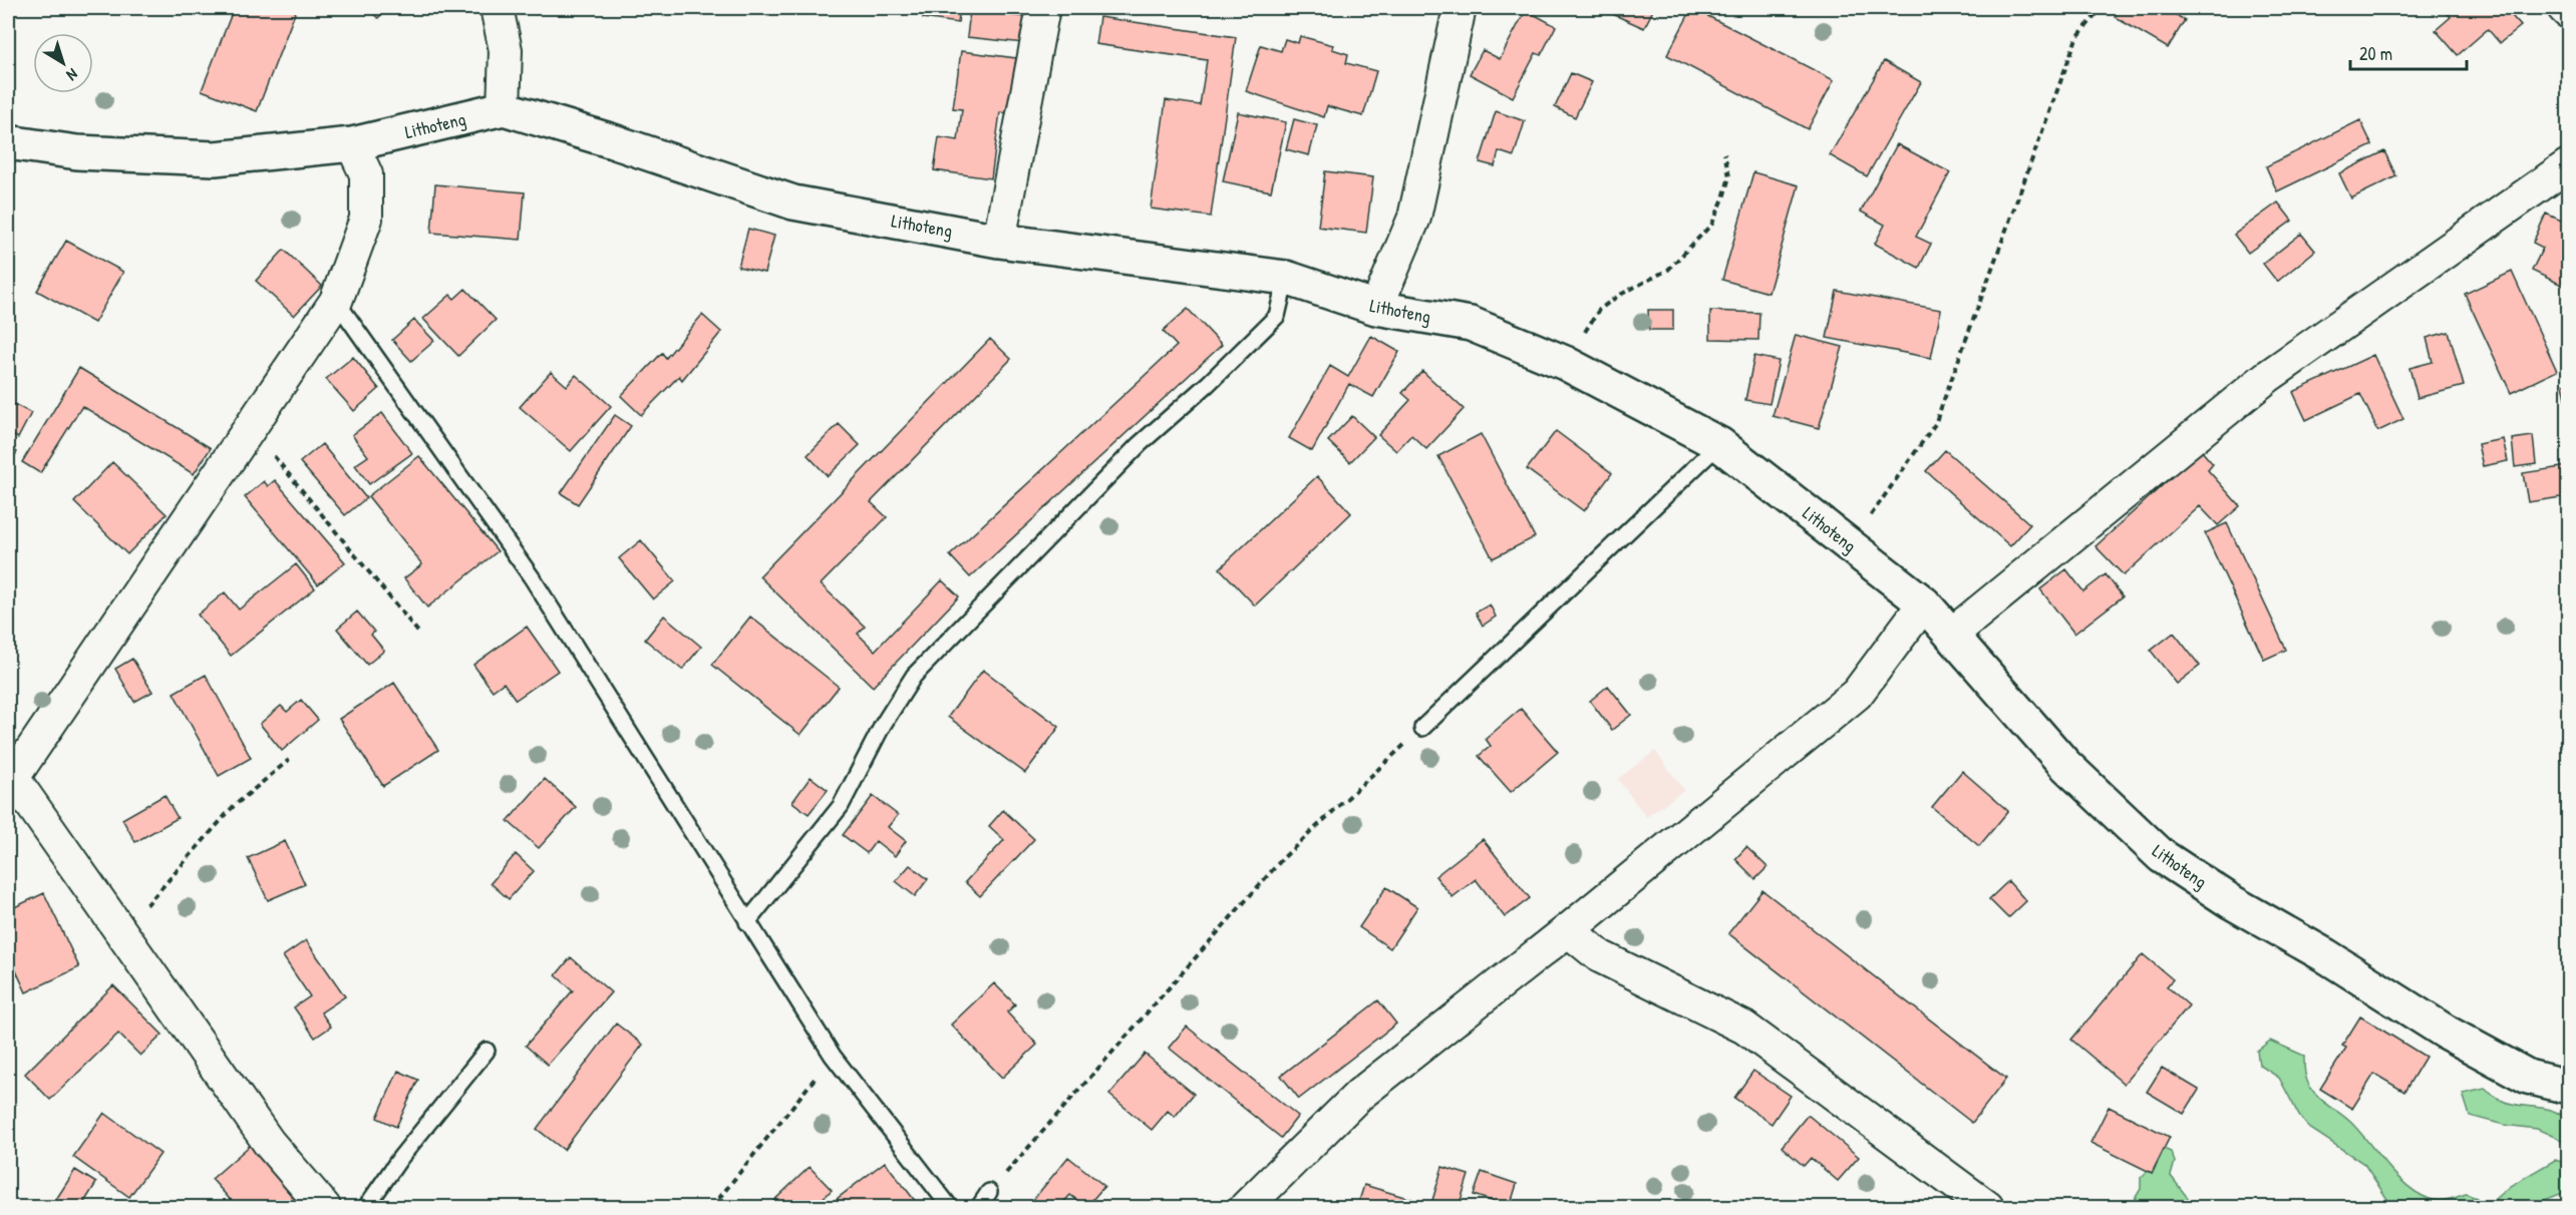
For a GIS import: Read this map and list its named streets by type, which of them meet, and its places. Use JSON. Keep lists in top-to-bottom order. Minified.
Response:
{"streets":{"main road":["Lithoteng"]},"scale_bar":"20 m","north":"bottom right"}
